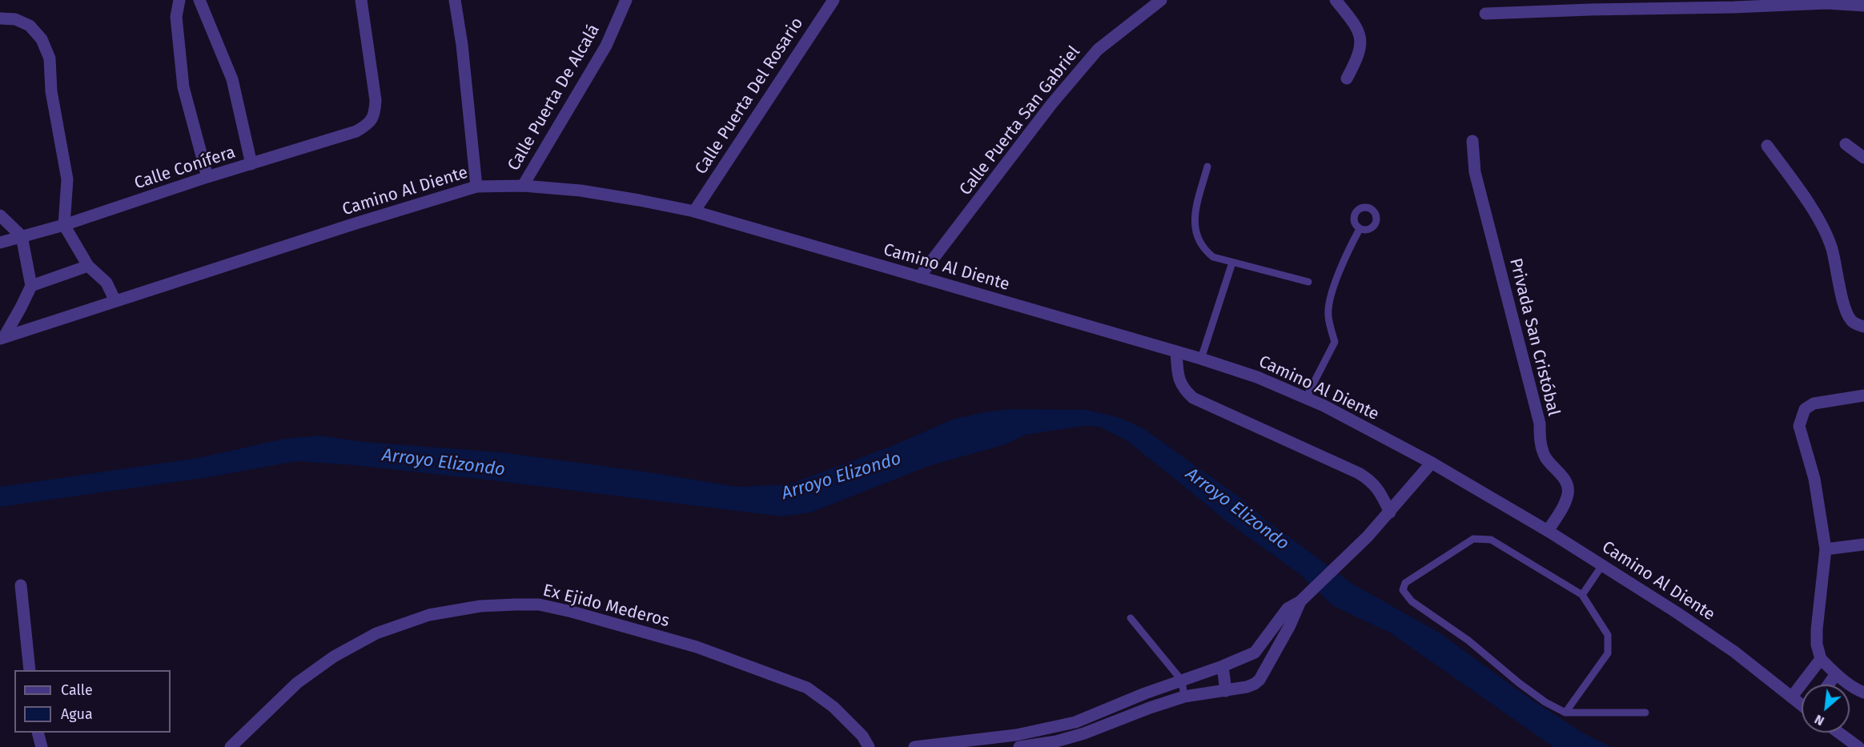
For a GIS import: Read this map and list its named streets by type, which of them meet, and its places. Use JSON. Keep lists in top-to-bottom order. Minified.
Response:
{"streets":{"street":["Calle Puerta Del Rosario","Calle Puerta De Alcalá","Calle Puerta San Gabriel","Calle Conífera","Camino Al Diente","Privada San Cristóbal","Ex Ejido Mederos"]},"crossings":[["Calle Puerta Del Rosario","Camino Al Diente"],["Calle Puerta De Alcalá","Camino Al Diente"],["Calle Puerta San Gabriel","Camino Al Diente"],["Camino Al Diente","Privada San Cristóbal"]],"water":["Arroyo Elizondo"],"legend":["Calle","Agua"],"north":"bottom left"}
